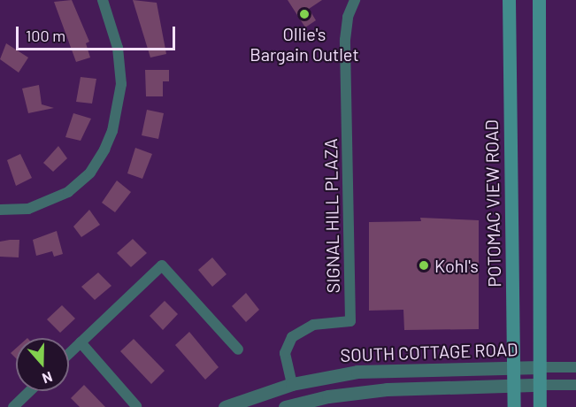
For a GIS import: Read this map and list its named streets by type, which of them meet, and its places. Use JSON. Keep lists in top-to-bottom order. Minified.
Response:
{"streets":{"main road":["POTOMAC VIEW ROAD"],"street":["SIGNAL HILL PLAZA","SOUTH COTTAGE ROAD"]},"crossings":[["POTOMAC VIEW ROAD","SOUTH COTTAGE ROAD"],["SIGNAL HILL PLAZA","SOUTH COTTAGE ROAD"]],"places":["Ollie's Bargain Outlet","Kohl's"],"scale_bar":"100 m","north":"bottom"}
